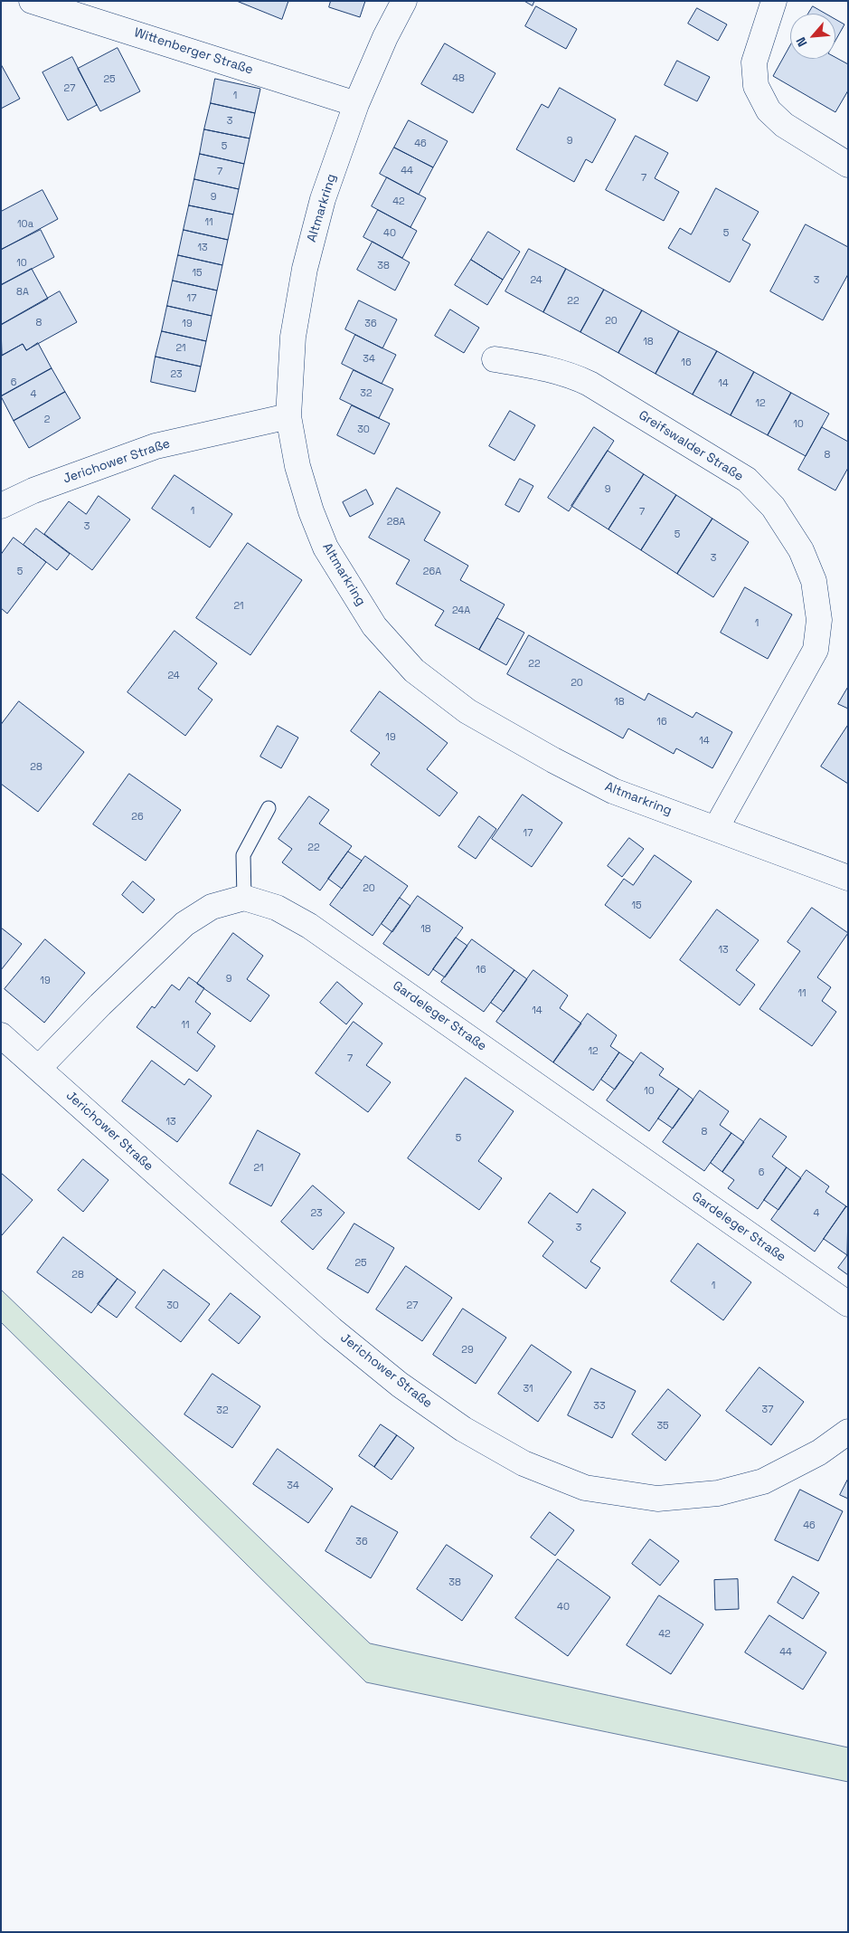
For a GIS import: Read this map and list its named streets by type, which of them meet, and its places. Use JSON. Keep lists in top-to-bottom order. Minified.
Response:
{"streets":{"street":["Wittenberger Straße","Altmarkring","Greifswalder Straße","Jerichower Straße","Gardeleger Straße"]},"crossings":[["Wittenberger Straße","Altmarkring"],["Altmarkring","Greifswalder Straße"],["Altmarkring","Jerichower Straße"]],"house_numbers":["48","25","27","1","3","9","46","5","44","7","7","9","42","11","10a","40","5","13","10","38","15","24","3","8A","17","22","20","8","19","36","18","21","34","16","23","6","14","32","4","12","2","10","30","8","9","1","7","28A","3","5","3","5","26A","21","24A","1","22","24","20","18","16","19","14","28","26","17","22","20","15","18","13","16","9","19","11","14","11","12","7","10","13","8","5","21","6","23","4","3","25","28","1","30","27","29","31","33","37","32","35","34","46","36","38","40","42","44"],"north":"bottom left"}
